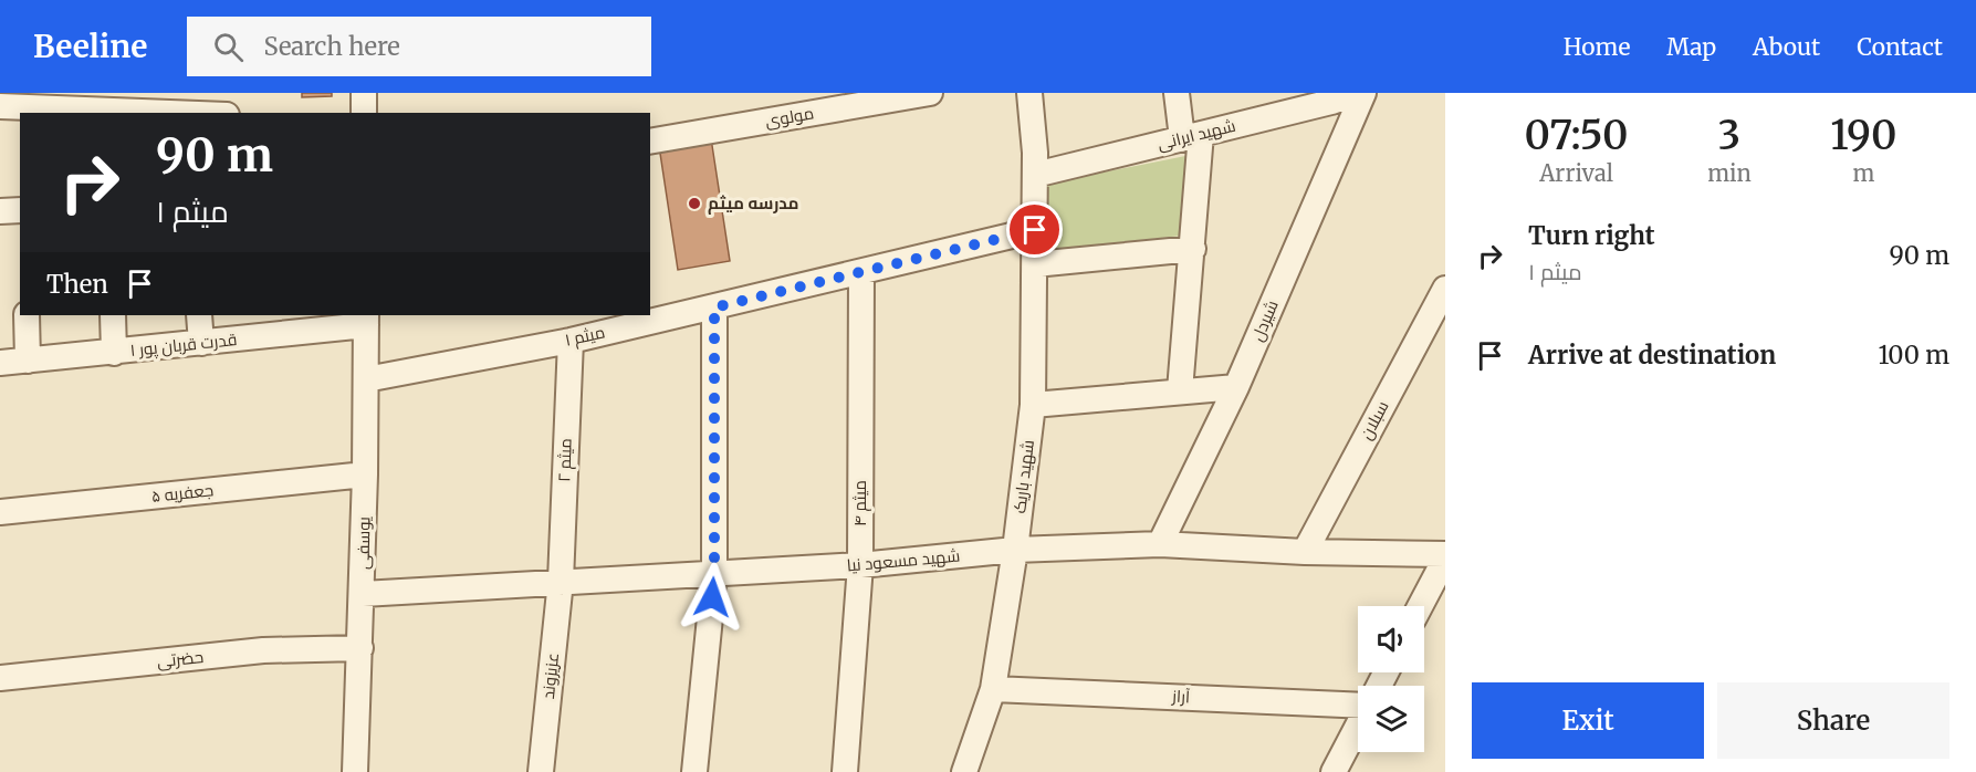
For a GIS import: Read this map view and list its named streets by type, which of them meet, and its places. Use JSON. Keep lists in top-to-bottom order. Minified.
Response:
{"streets":{"street":["مولوی","شهید ایرانی","شیردل","میثم ۱","قدرت قربان پور ۱","سبلان","میثم ۲","شهید باریک","جعفریه ۵","میثم ۴","یوسفی","شهید مسعود نیا","حضرتی","عزیزوند","آراز"]},"crossings":[["شهید ایرانی","شهید باریک"],["شیردل","شهید مسعود نیا"],["میثم ۱","میثم ۲"],["میثم ۱","شهید باریک"],["میثم ۱","میثم ۴"],["میثم ۱","یوسفی"],["قدرت قربان پور ۱","یوسفی"],["سبلان","شهید مسعود نیا"],["میثم ۲","شهید مسعود نیا"],["میثم ۲","عزیزوند"],["شهید باریک","شهید مسعود نیا"],["شهید باریک","آراز"],["جعفریه ۵","یوسفی"],["میثم ۴","شهید مسعود نیا"],["یوسفی","شهید مسعود نیا"],["یوسفی","حضرتی"],["شهید مسعود نیا","عزیزوند"]],"places":["مدرسه میثم"],"page":{"header":"Beeline","search":"Search here","nav":["Home","Map","About","Contact"],"eta":["07:50","Arrival","3","min","190","m"],"turn":["90 m","میثم ۱"],"list":[{"name":"Turn right","note":"میثم ۱","value":"90 m"},{"name":"Arrive at destination","value":"100 m"}],"then":"Then","buttons":["Exit","Share"]}}
